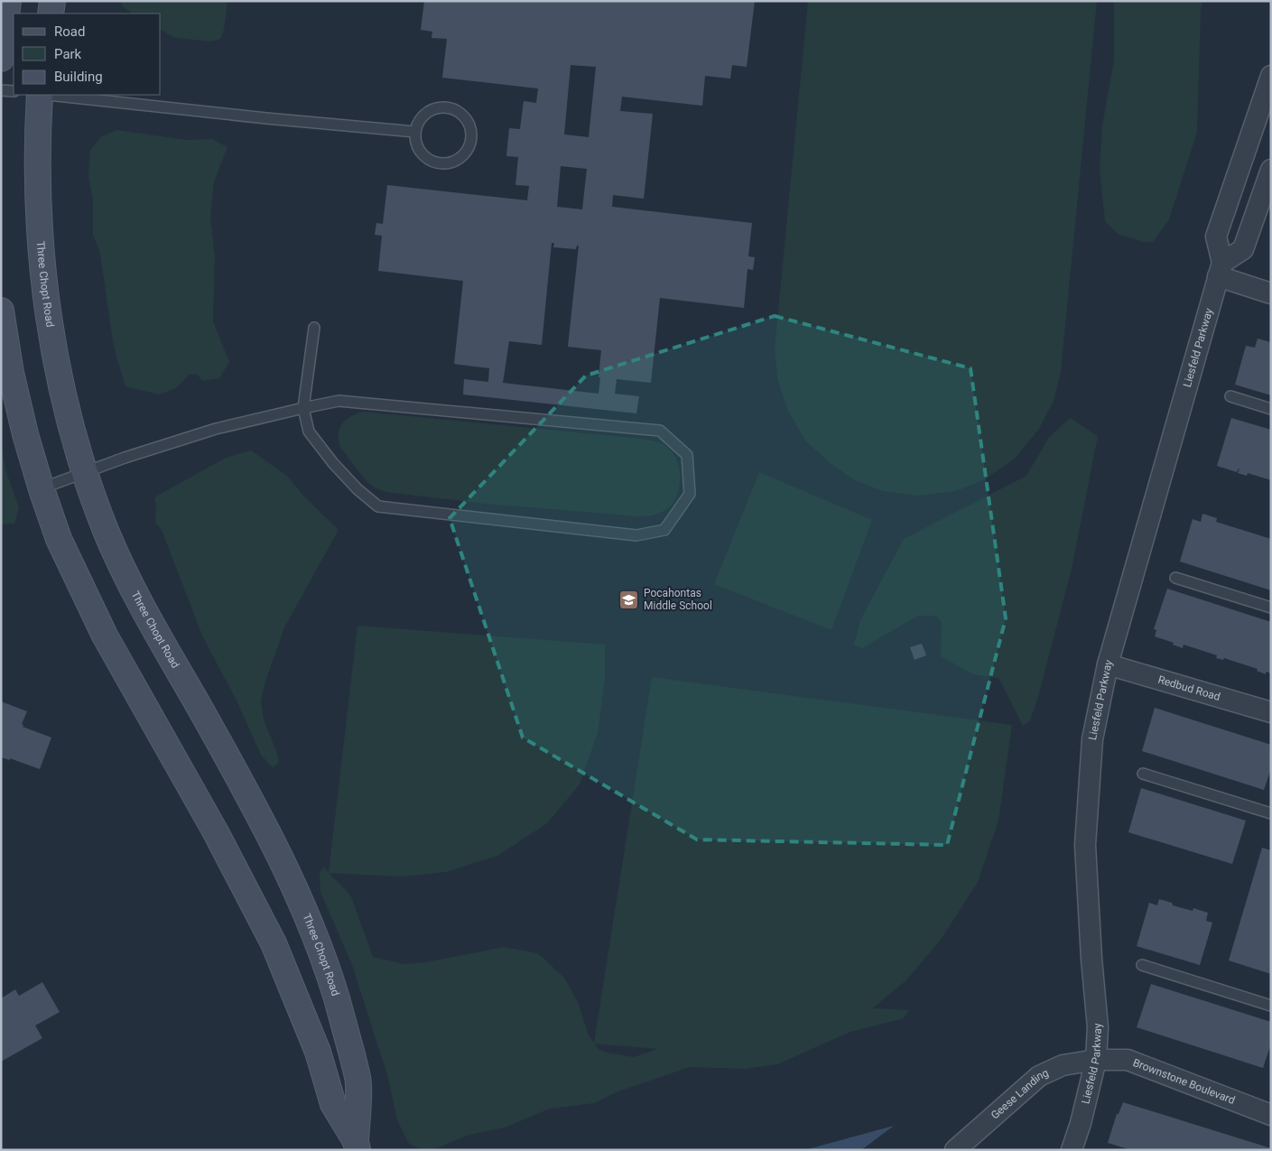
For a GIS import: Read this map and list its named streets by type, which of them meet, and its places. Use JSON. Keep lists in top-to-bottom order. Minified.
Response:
{"streets":{"main road":["Three Chopt Road"],"street":["Liesfeld Parkway","Redbud Road","Brownstone Boulevard","Geese Landing"]},"crossings":[["Liesfeld Parkway","Redbud Road"],["Liesfeld Parkway","Brownstone Boulevard"],["Liesfeld Parkway","Geese Landing"],["Brownstone Boulevard","Geese Landing"]],"places":{"school or university":["Pocahontas Middle School"]},"legend":["Road","Park","Building"]}
